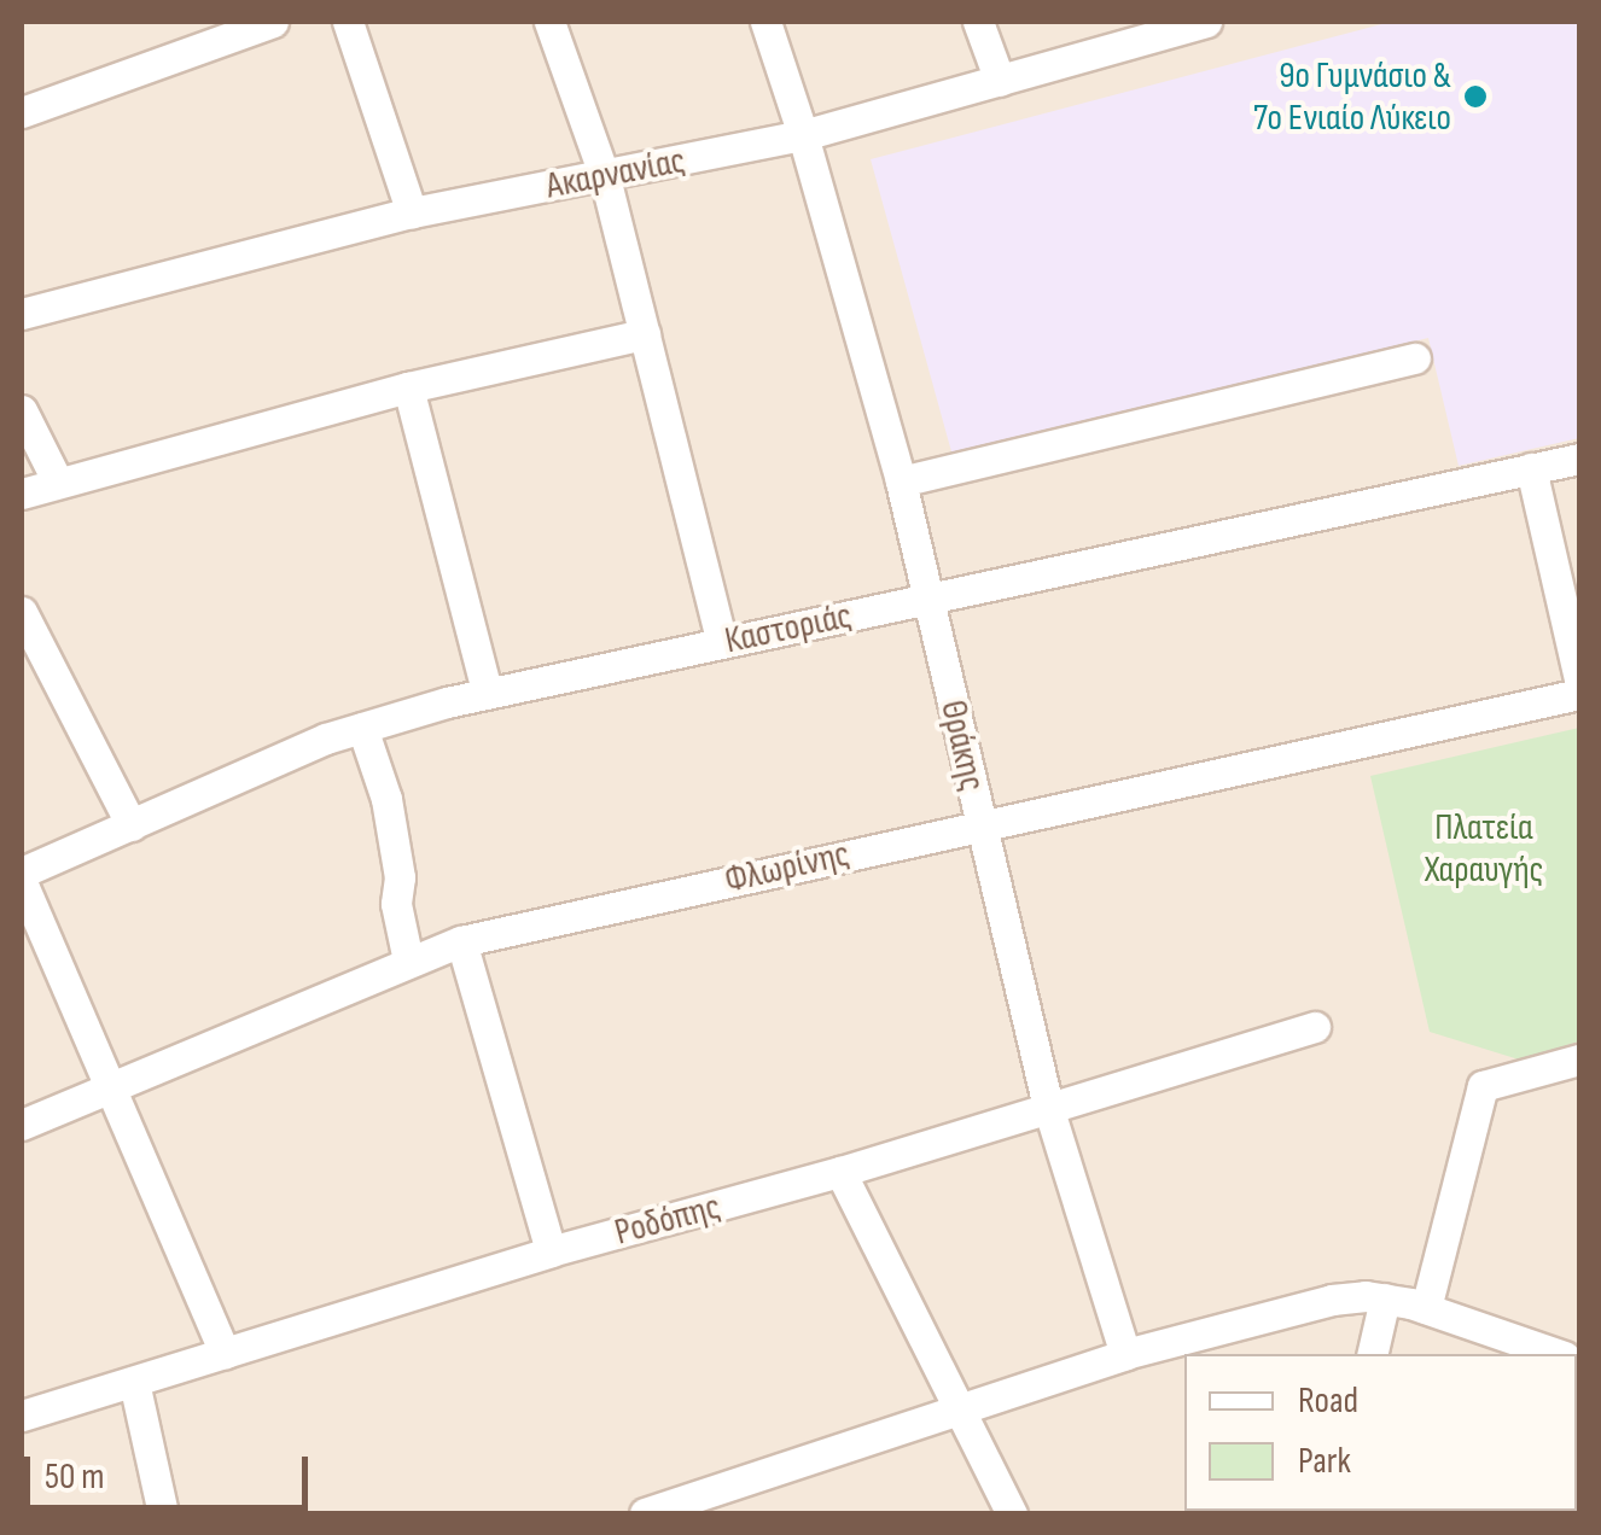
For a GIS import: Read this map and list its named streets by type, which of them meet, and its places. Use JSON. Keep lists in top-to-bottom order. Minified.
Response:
{"streets":{"street":["Ακαρνανίας","Καστοριάς","Θράκης","Φλωρίνης","Ροδόπης"]},"crossings":[["Ακαρνανίας","Θράκης"],["Καστοριάς","Θράκης"],["Θράκης","Φλωρίνης"],["Θράκης","Ροδόπης"]],"parks":["Πλατεία Χαραυγής"],"places":["9ο Γυμνάσιο & 7ο Ενιαίο Λύκειο"],"legend":["Road","Park"],"scale_bar":"50 m"}
